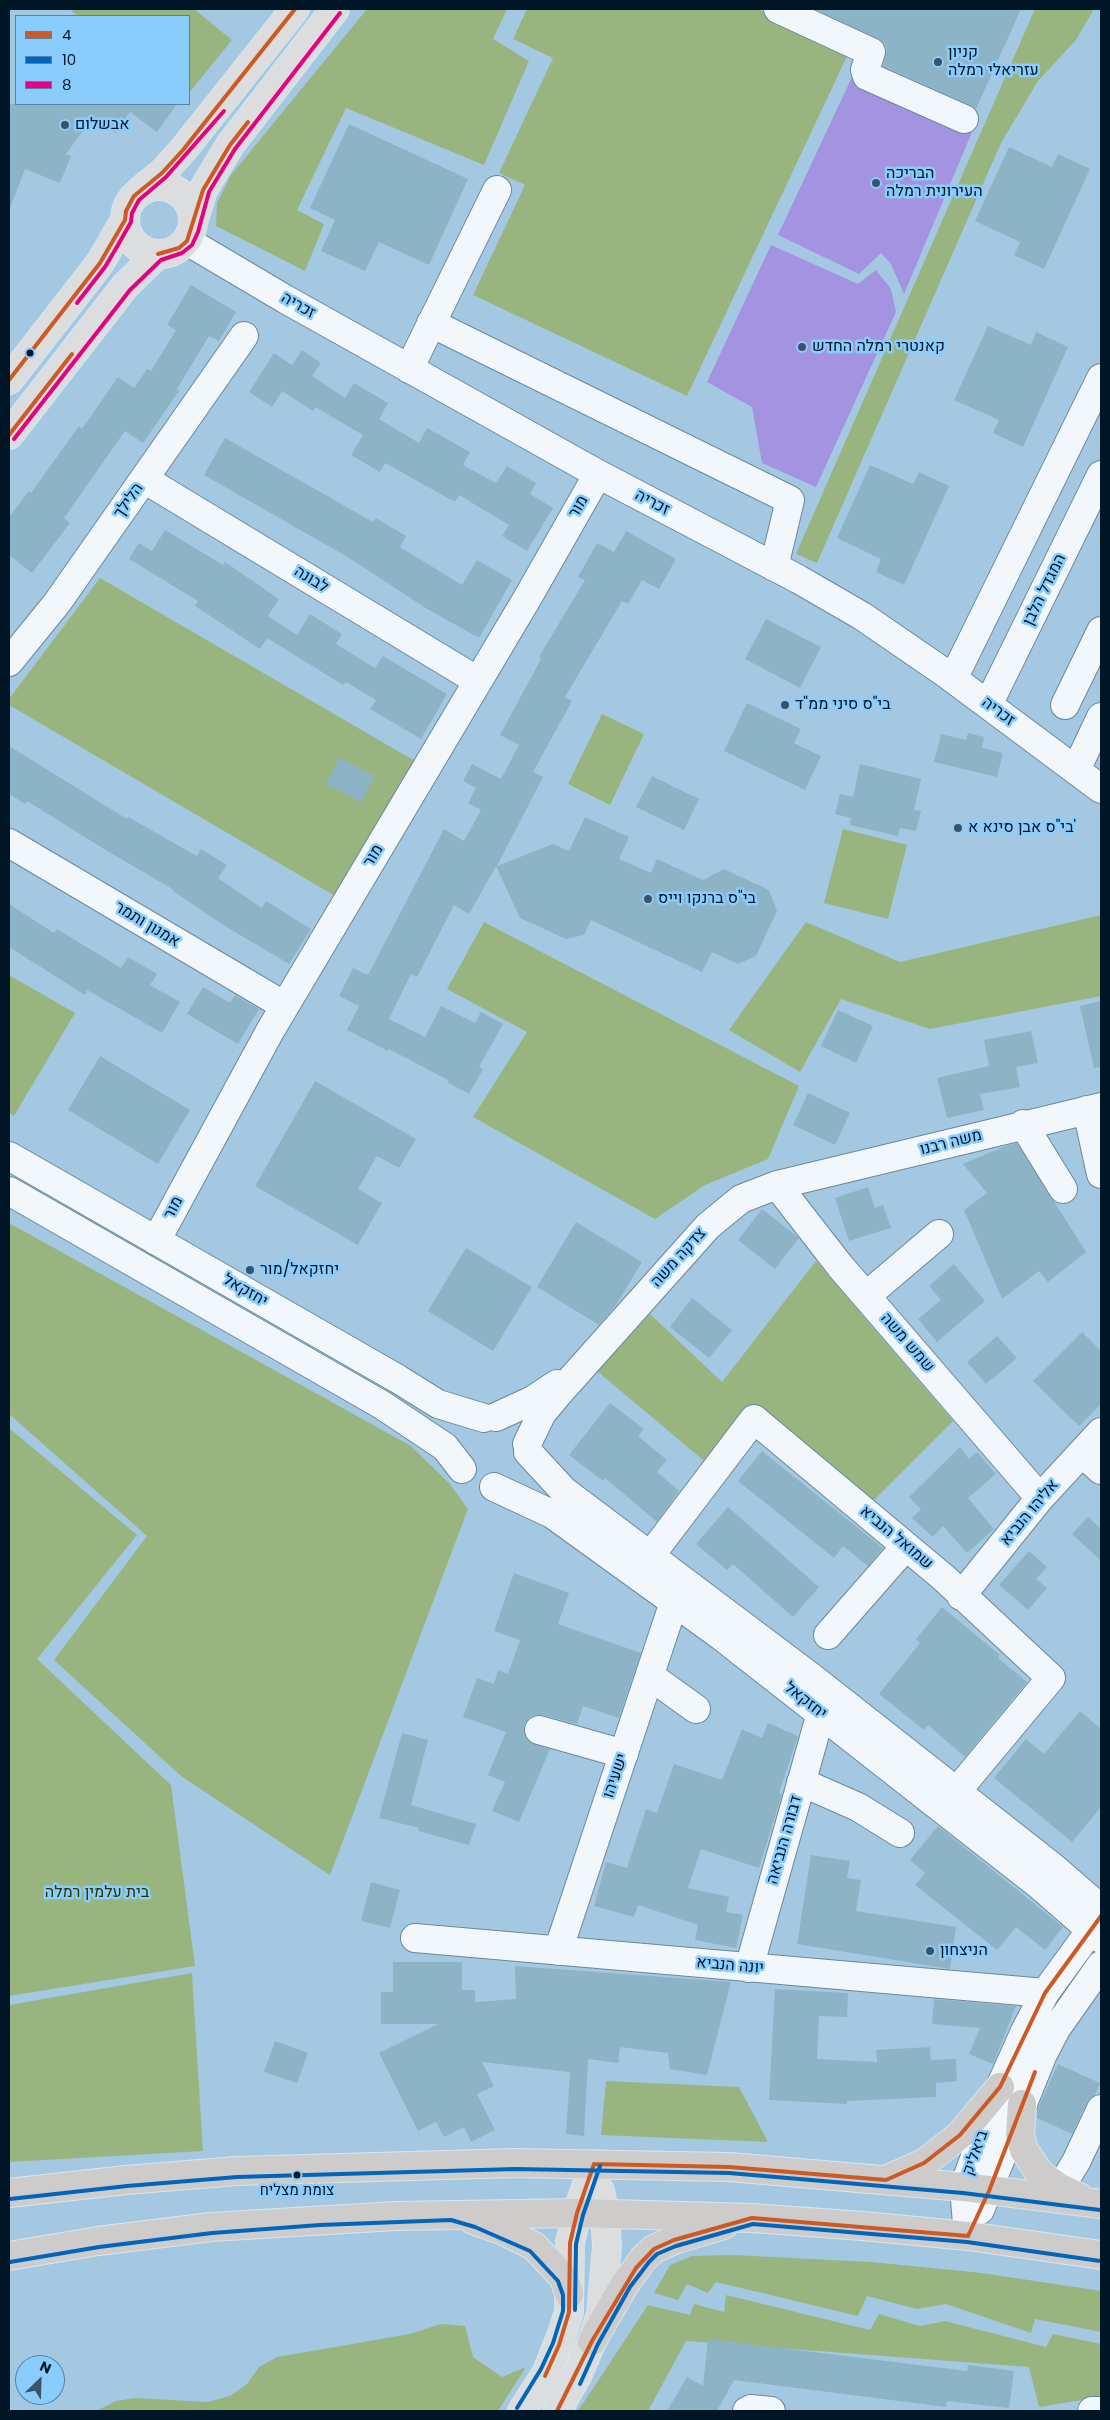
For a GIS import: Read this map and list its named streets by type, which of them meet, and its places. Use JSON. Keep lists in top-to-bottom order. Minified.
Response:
{"streets":{"street":["זכריה","הלילך","מור","לבונה","המגדל הלבן","אמנון ותמר","משה רבנו","צדקה משה","יחזקאל","שמש משה","אליהו הנביא","שמואל הנביא","ישעיהו","דבורה הנביאה","יונה הנביא","ביאליק"]},"crossings":[["זכריה","מור"],["זכריה","המגדל הלבן"],["הלילך","לבונה"],["מור","לבונה"],["מור","אמנון ותמר"],["מור","יחזקאל"],["משה רבנו","צדקה משה"],["משה רבנו","שמש משה"],["צדקה משה","יחזקאל"],["צדקה משה","שמש משה"],["יחזקאל","שמואל הנביא"],["יחזקאל","ישעיהו"],["יחזקאל","דבורה הנביאה"],["יחזקאל","ביאליק"],["שמש משה","אליהו הנביא"],["אליהו הנביא","שמואל הנביא"],["ישעיהו","יונה הנביא"],["דבורה הנביאה","יונה הנביא"],["יונה הנביא","ביאליק"]],"parks":["בית עלמין רמלה"],"places":["קניון עזריאלי רמלה","אבשלום","הבריכה העירונית רמלה","קאנטרי רמלה החדש","בי\"ס סיני ממ\"ד","בי\"ס אבן סינא א'","בי\"ס ברנקו וייס","יחזקאל/מור","הניצחון","צומת מצליח"],"lines":["transit line 4","transit line 8","transit line 10"],"legend":["4","10","8"],"north":"top right"}
